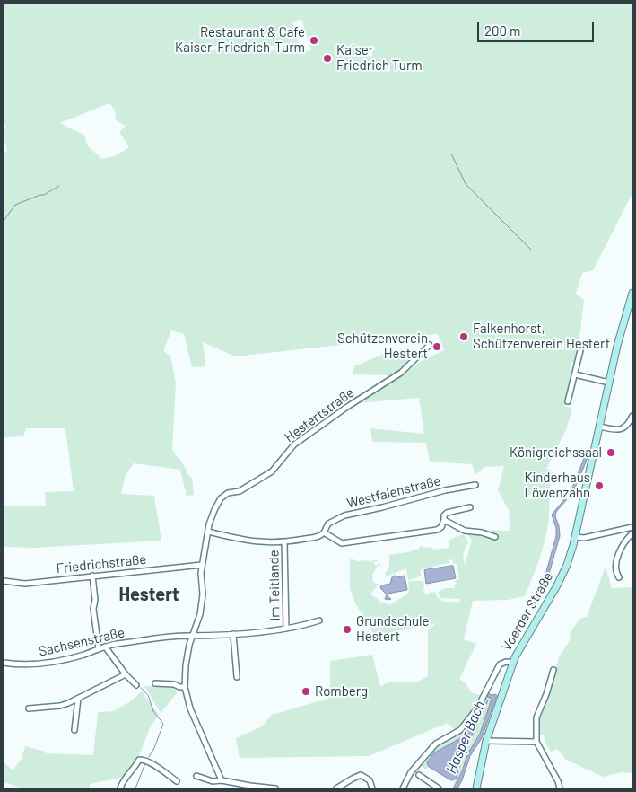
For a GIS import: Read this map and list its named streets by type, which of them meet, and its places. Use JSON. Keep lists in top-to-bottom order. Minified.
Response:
{"streets":{"main road":["Voerder Straße"],"street":["Hestertstraße","Westfalenstraße","Friedrichstraße","Im Teitlande","Sachsenstraße"]},"crossings":[["Hestertstraße","Westfalenstraße"],["Hestertstraße","Friedrichstraße"],["Hestertstraße","Sachsenstraße"],["Westfalenstraße","Im Teitlande"],["Im Teitlande","Sachsenstraße"]],"districts":["Hestert"],"water":["Hasper Bach"],"places":["Restaurant & Cafe Kaiser-Friedrich-Turm","Kaiser Friedrich Turm","Falkenhorst, Schützenverein Hestert","Schützenverein Hestert","Königreichssaal","Kinderhaus Löwenzahn","Grundschule Hestert","Romberg"],"scale_bar":"200 m"}
